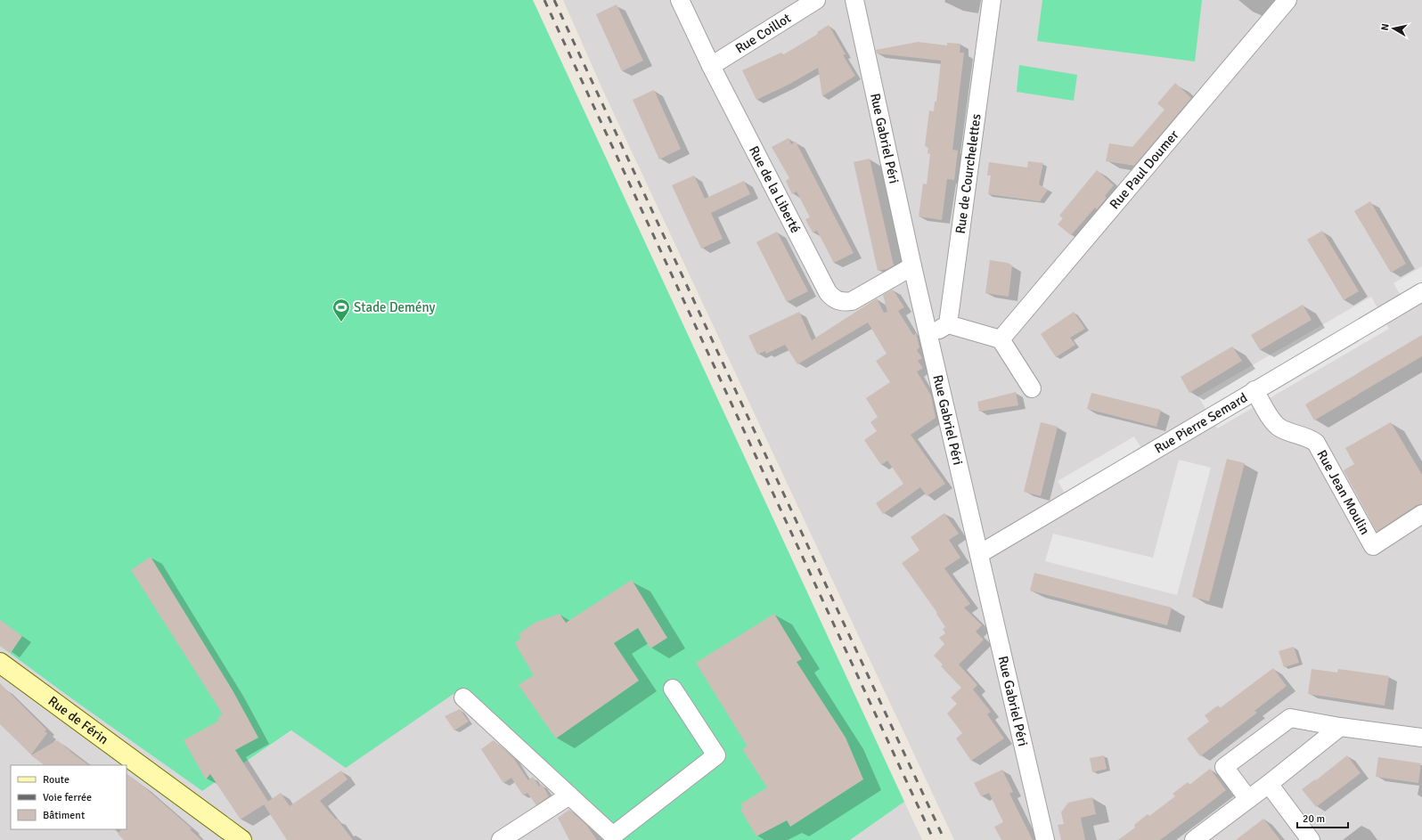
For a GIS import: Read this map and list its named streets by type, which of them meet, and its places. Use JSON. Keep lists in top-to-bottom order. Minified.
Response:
{"streets":{"main road":["Rue de Férin"],"street":["Rue Coillot","Rue Gabriel Péri","Rue Paul Doumer","Rue de Courchelettes","Rue de la Liberté","Rue Pierre Semard","Rue Jean Moulin"]},"crossings":[["Rue Coillot","Rue de la Liberté"],["Rue Gabriel Péri","Rue de la Liberté"],["Rue Gabriel Péri","Rue Pierre Semard"],["Rue Pierre Semard","Rue Jean Moulin"]],"places":{"sports":["Stade Demény"]},"legend":["Route","Voie ferrée","Bâtiment"],"scale_bar":"20 m","north":"left"}
